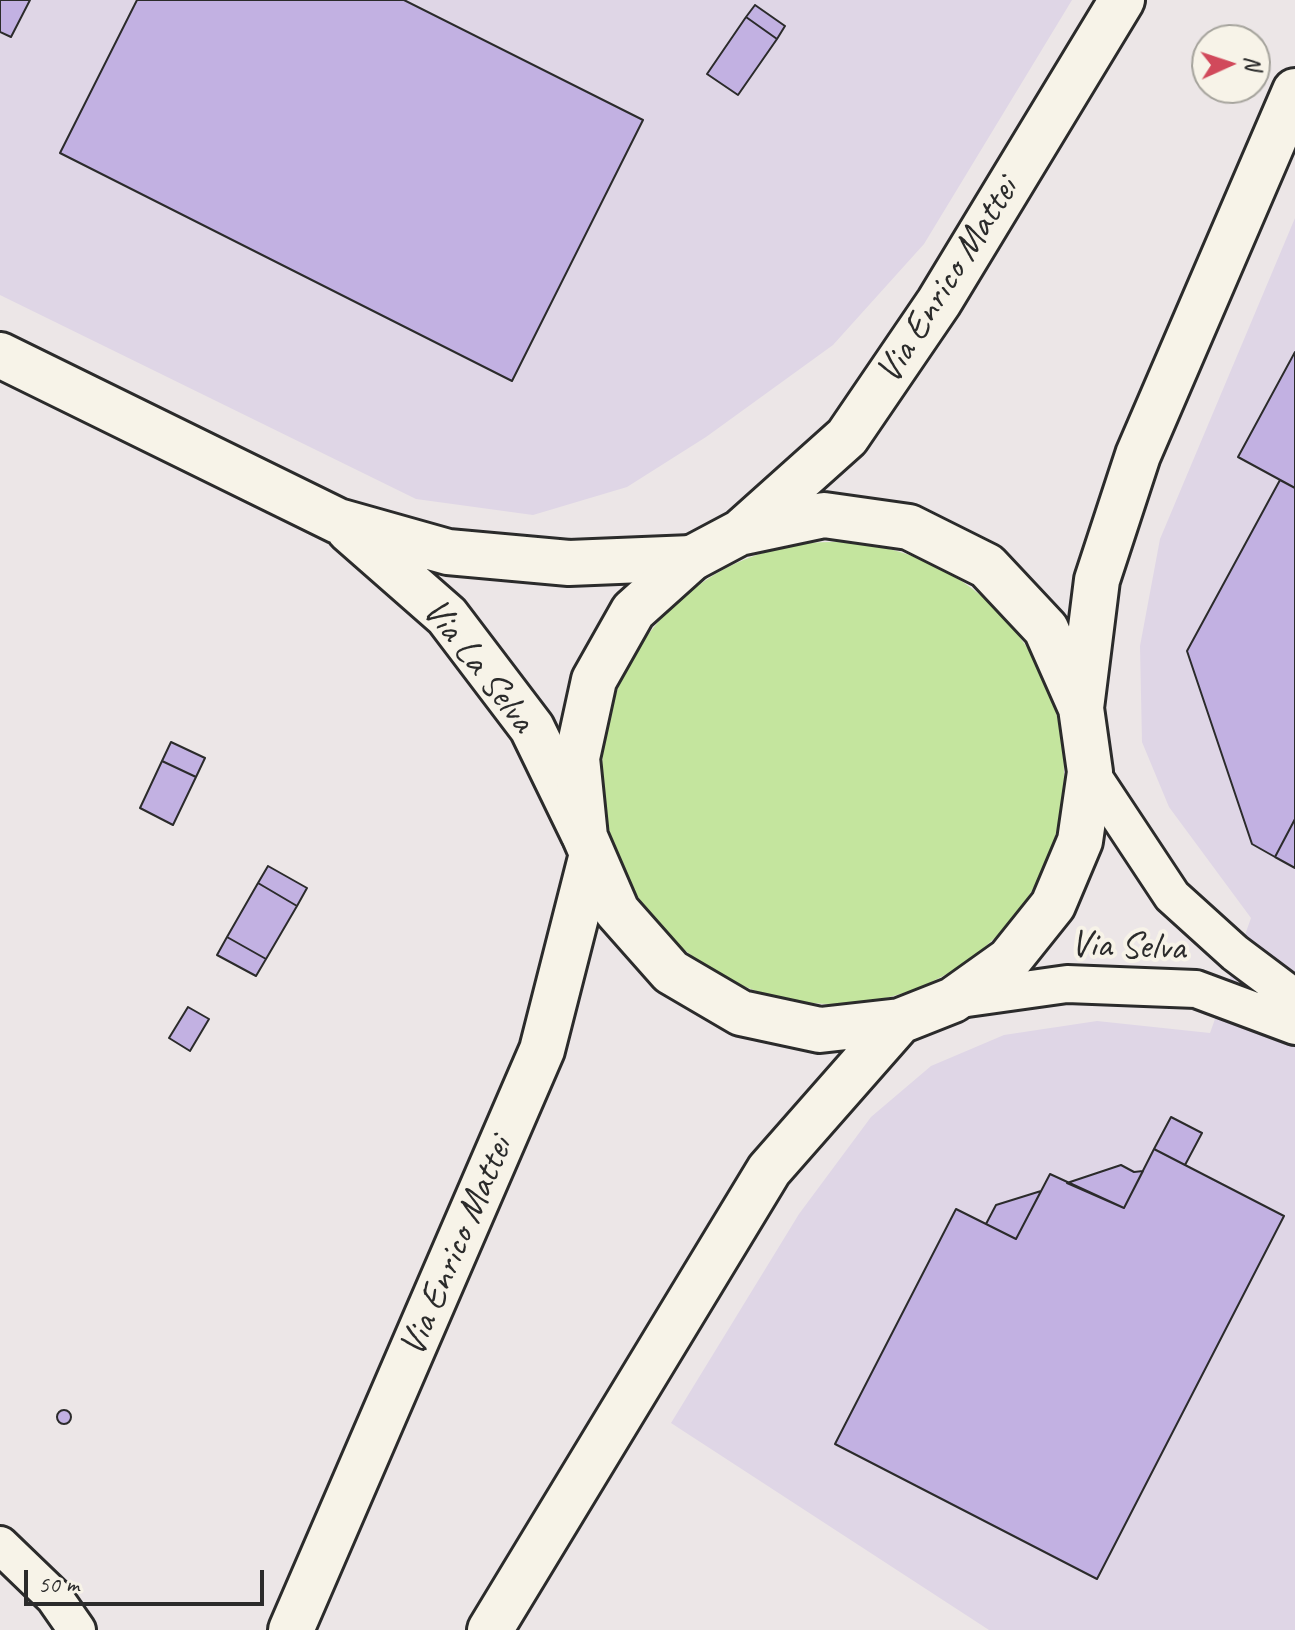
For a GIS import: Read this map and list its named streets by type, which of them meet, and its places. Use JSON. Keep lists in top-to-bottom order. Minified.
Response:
{"streets":{"main road":["Via Enrico Mattei","Via La Selva"],"street":["Via Selva"]},"crossings":[["Via Enrico Mattei","Via La Selva"]],"scale_bar":"50 m","north":"right"}
